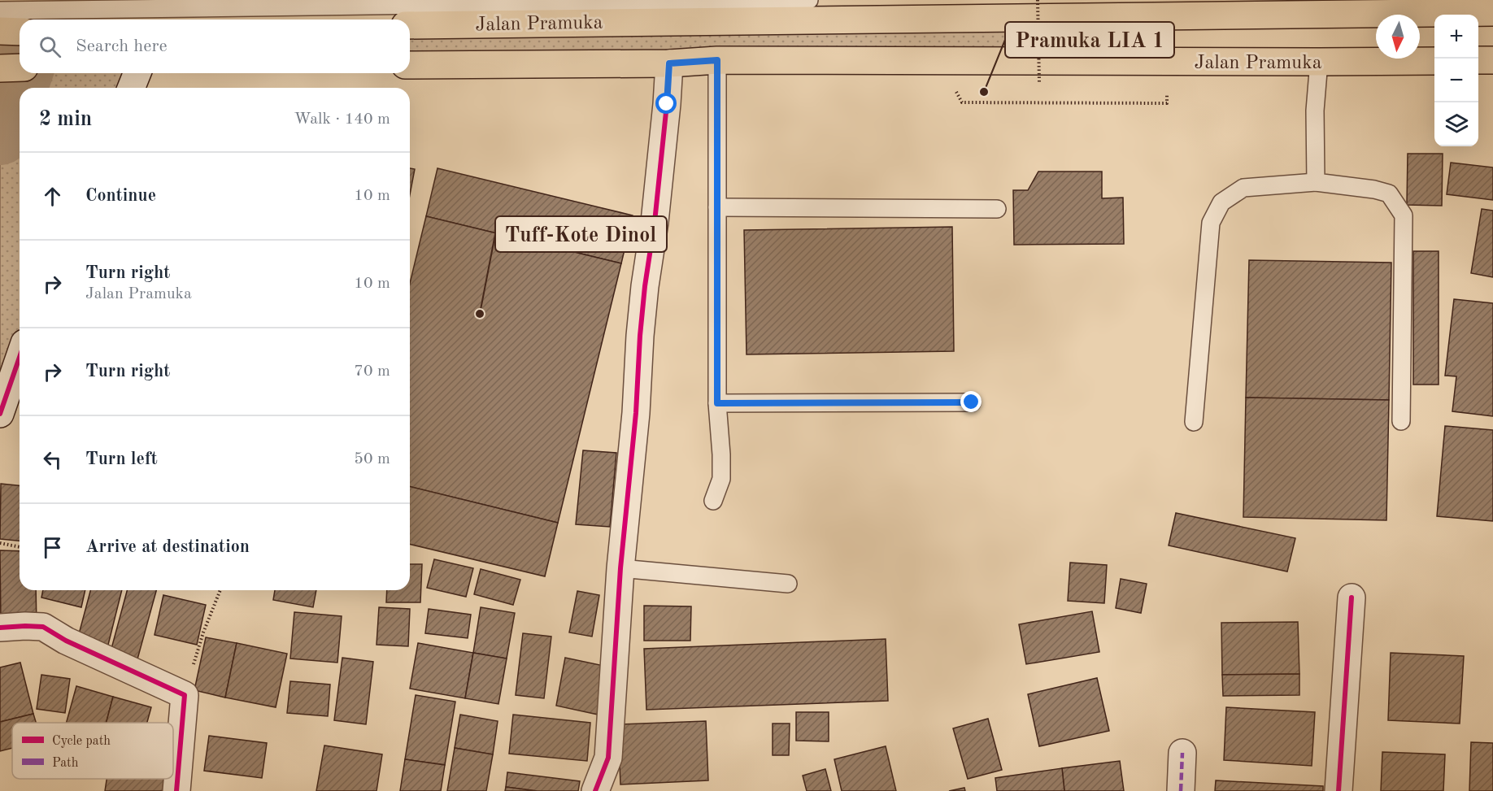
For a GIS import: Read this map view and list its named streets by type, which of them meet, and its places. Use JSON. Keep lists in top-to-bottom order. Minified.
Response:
{"streets":{"main road":["Jalan Pramuka"]},"places":["Pramuka LIA 1","Tuff-Kote Dinol"],"legend":["Cycle path","Path"],"north":"bottom","page":{"map_buttons":["+","−"],"search":"Search here","heading":["2 min","Walk · 140 m"],"list":[["Continue","10 m"],["Turn right","Jalan Pramuka","10 m"],["Turn right","70 m"],["Turn left","50 m"],"Arrive at destination"]}}
